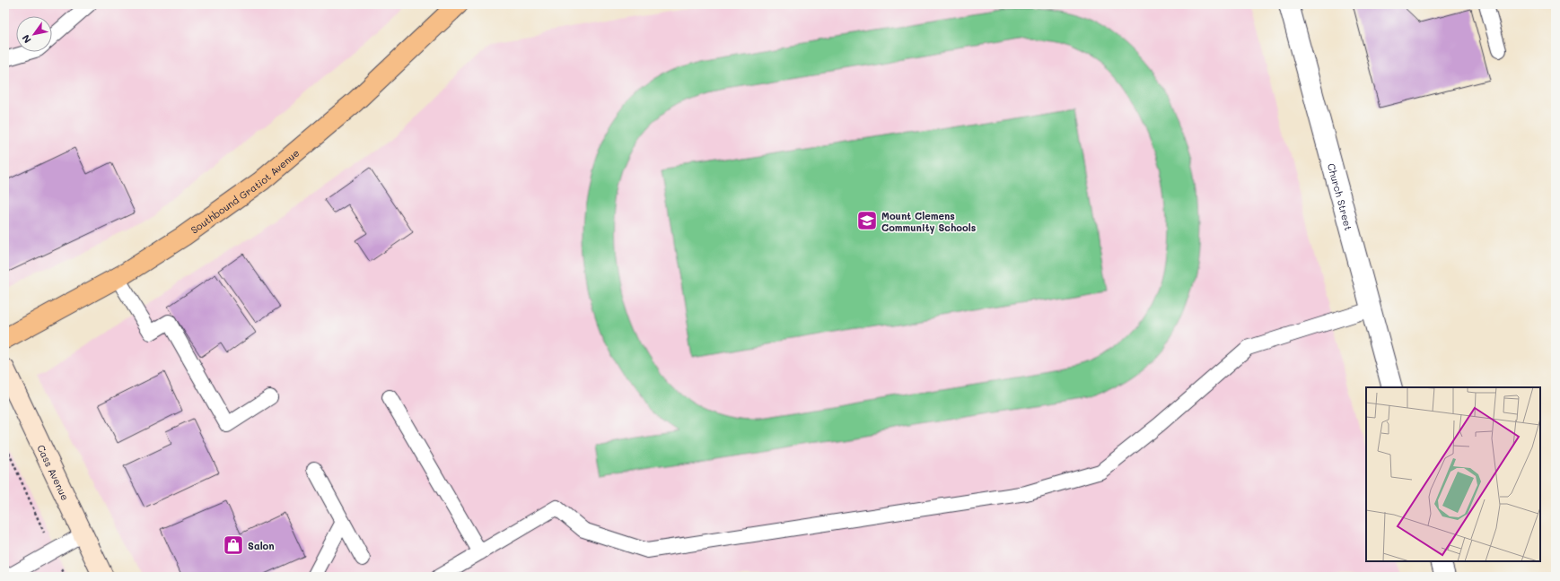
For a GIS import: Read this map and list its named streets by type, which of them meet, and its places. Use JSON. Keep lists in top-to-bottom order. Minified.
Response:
{"streets":{"main road":["Southbound Gratiot Avenue","Cass Avenue"],"street":["Church Street"]},"places":{"school or university":["Mount Clemens Community Schools"],"shop":["Salon"]},"north":"bottom left"}
